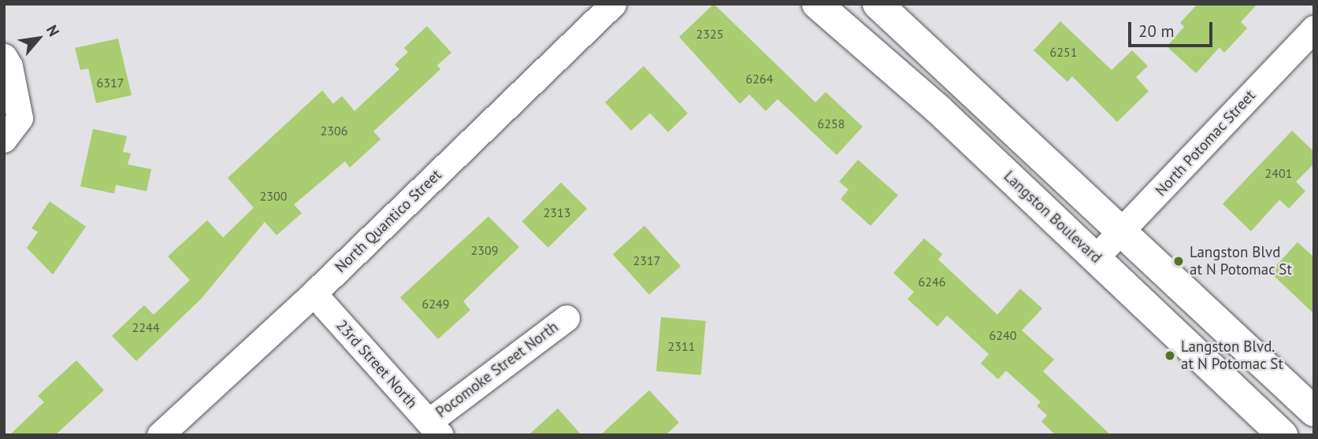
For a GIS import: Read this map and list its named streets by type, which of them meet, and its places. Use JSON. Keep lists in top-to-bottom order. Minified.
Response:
{"streets":{"main road":["Langston Boulevard"],"street":["North Potomac Street","North Quantico Street","23rd Street North","Pocomoke Street North"]},"crossings":[["North Potomac Street","Langston Boulevard"],["North Quantico Street","23rd Street North"],["23rd Street North","Pocomoke Street North"]],"places":["Langston Blvd at N Potomac St","Langston Blvd. at N Potomac St"],"house_numbers":["2325","6251","6264","6317","6258","2306","2401","2300","2313","2309","2317","6246","6249","2244","6240","2311"],"scale_bar":"20 m","north":"top right"}
